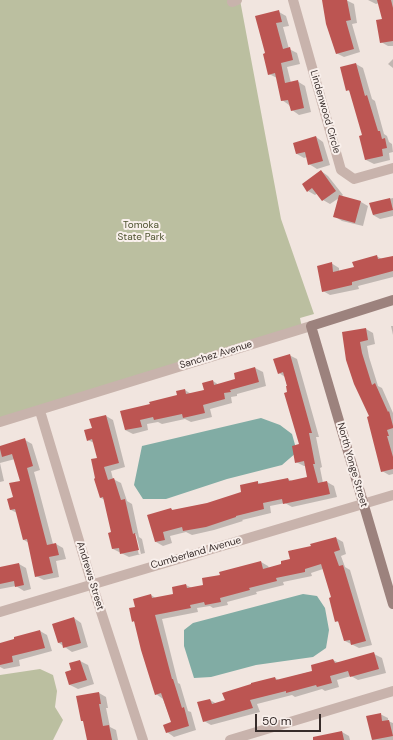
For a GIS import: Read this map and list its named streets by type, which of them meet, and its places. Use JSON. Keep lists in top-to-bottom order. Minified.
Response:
{"streets":{"street":["Lindenwood Circle","Sanchez Avenue","North Yonge Street","Cumberland Avenue","Andrews Street"]},"crossings":[["Sanchez Avenue","North Yonge Street"],["Sanchez Avenue","Andrews Street"],["North Yonge Street","Cumberland Avenue"],["Cumberland Avenue","Andrews Street"]],"parks":["Tomoka State Park"],"scale_bar":"50 m"}
